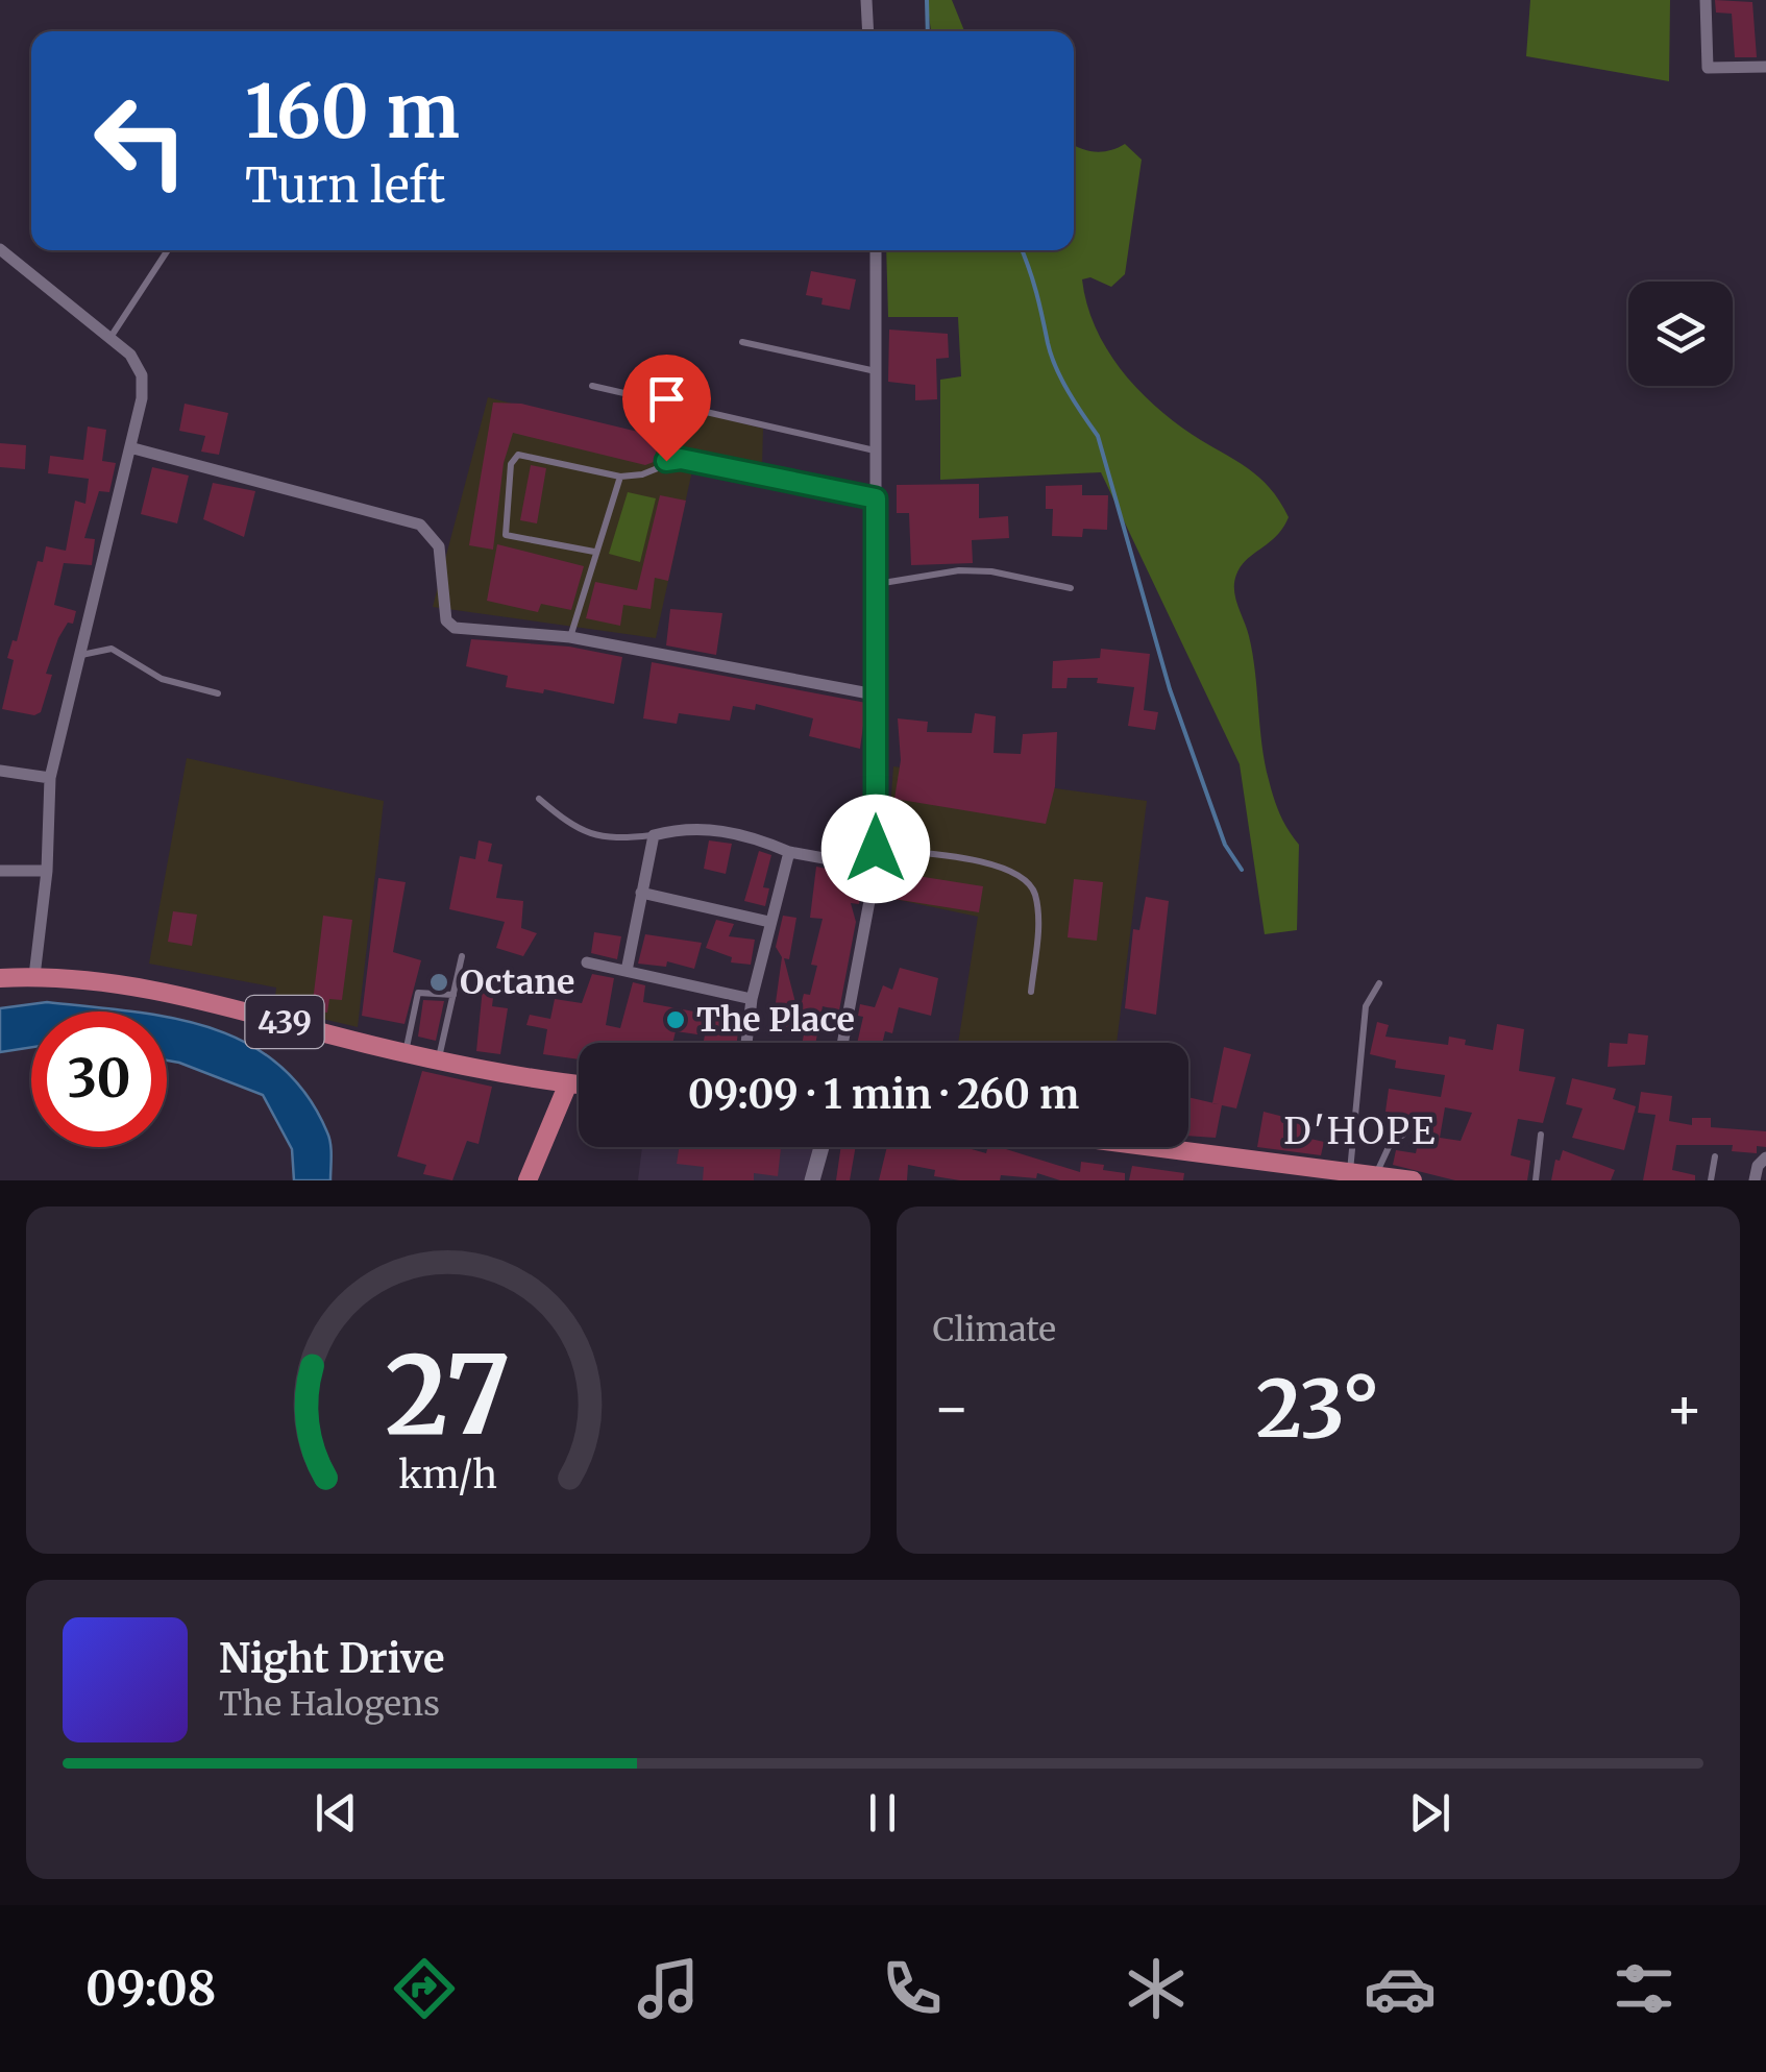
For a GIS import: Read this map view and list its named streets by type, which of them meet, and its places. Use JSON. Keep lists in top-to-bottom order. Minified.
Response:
{"streets":{"main road":["439"]},"districts":["D'HOPE"],"places":["Octane","The Place"],"page":{"turn":["160 m","Turn left"],"limit":"30","trip":"09:09 · 1 min · 260 m","tile":"Climate","heat":["−","23°","+"],"song":["Night Drive","The Halogens"],"tabs":"09:08","gauge":["27","km/h"]}}
